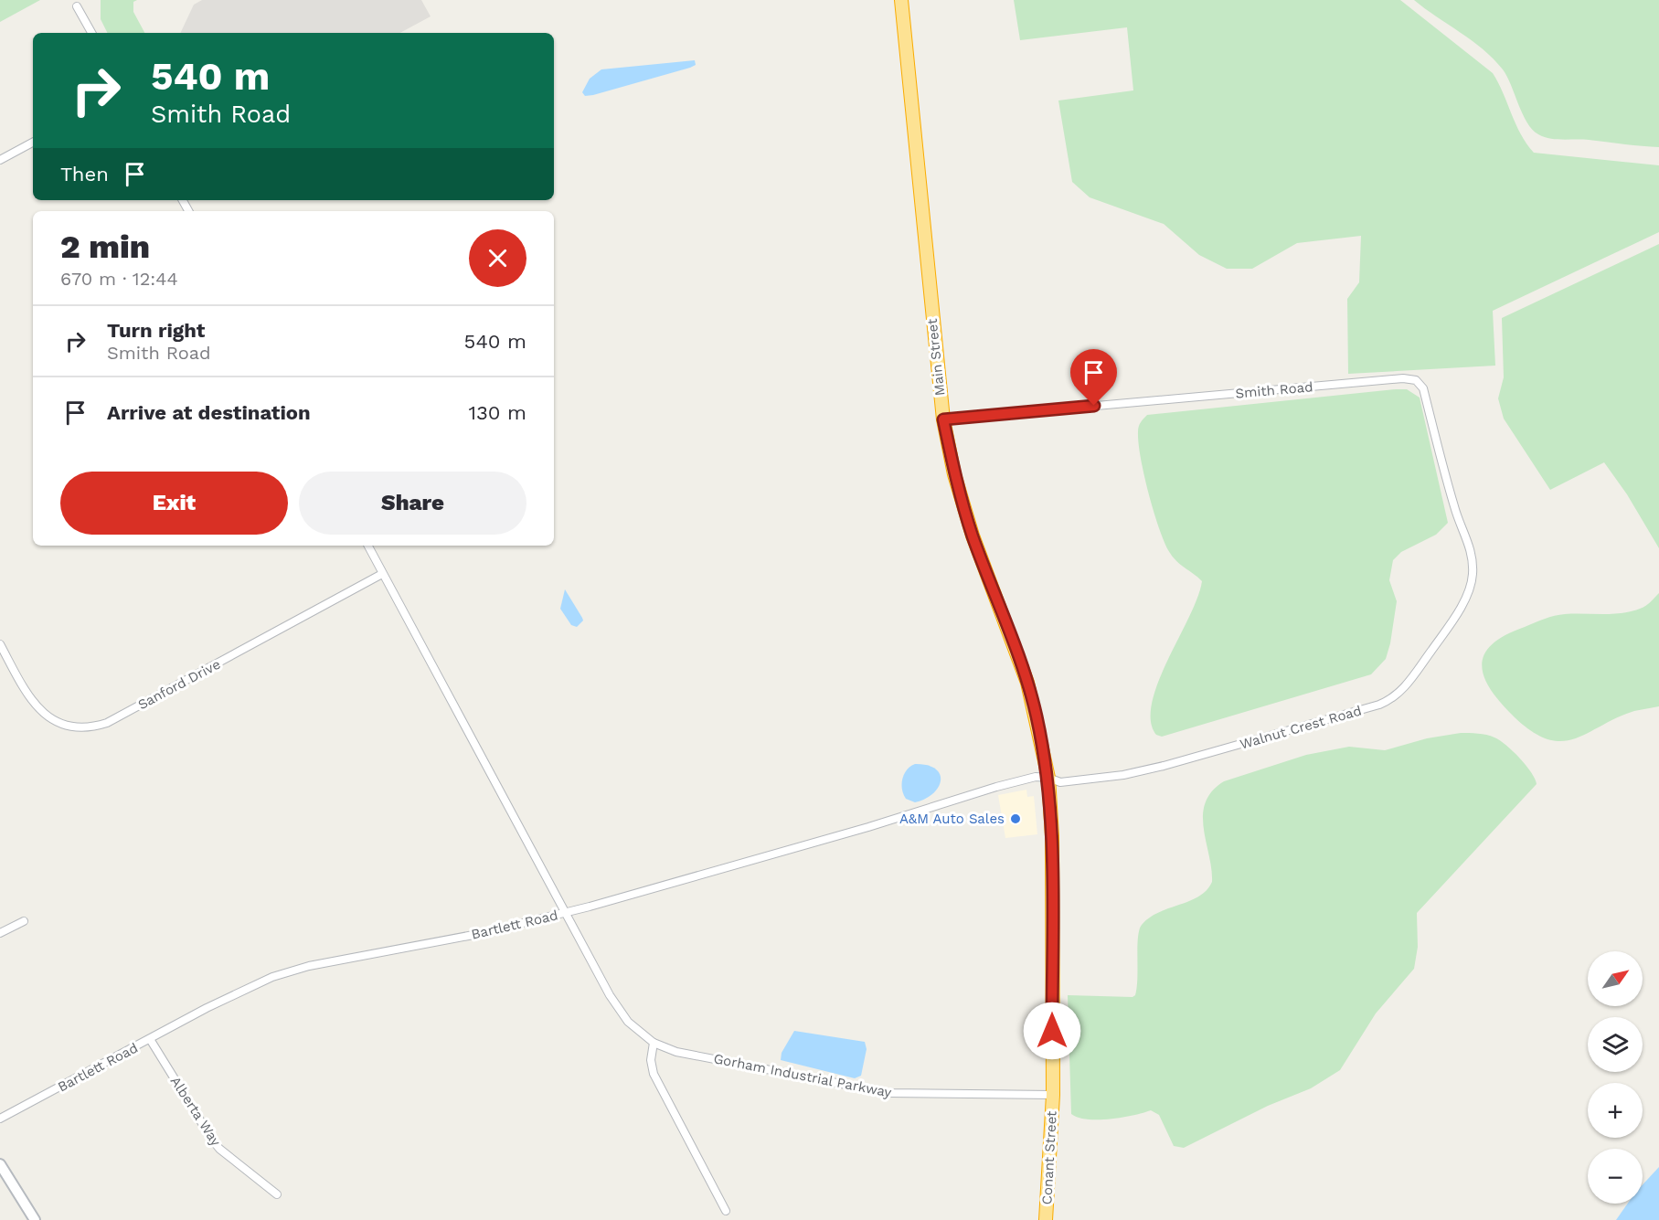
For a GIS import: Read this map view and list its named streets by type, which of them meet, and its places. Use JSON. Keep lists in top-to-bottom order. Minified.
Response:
{"streets":{"highway":["Main Street","Conant Street"],"street":["Smith Road","Sanford Drive","Walnut Crest Road","Bartlett Road","Gorham Industrial Parkway","Alberta Way"]},"crossings":[["Main Street","Smith Road"],["Main Street","Walnut Crest Road"],["Main Street","Bartlett Road"],["Main Street","Gorham Industrial Parkway"],["Main Street","Conant Street"],["Smith Road","Walnut Crest Road"],["Sanford Drive","Gorham Industrial Parkway"],["Walnut Crest Road","Bartlett Road"],["Bartlett Road","Gorham Industrial Parkway"],["Bartlett Road","Alberta Way"],["Gorham Industrial Parkway","Conant Street"]],"places":["A&M Auto Sales"],"north":"top right","page":{"turn":["540 m","Smith Road"],"then":"Then","heading":["2 min","670 m · 12:44"],"list":[{"name":"Turn right","note":"Smith Road","value":"540 m"},{"name":"Arrive at destination","value":"130 m"}],"buttons":["Exit","Share"],"map_buttons":["+","−"]}}
